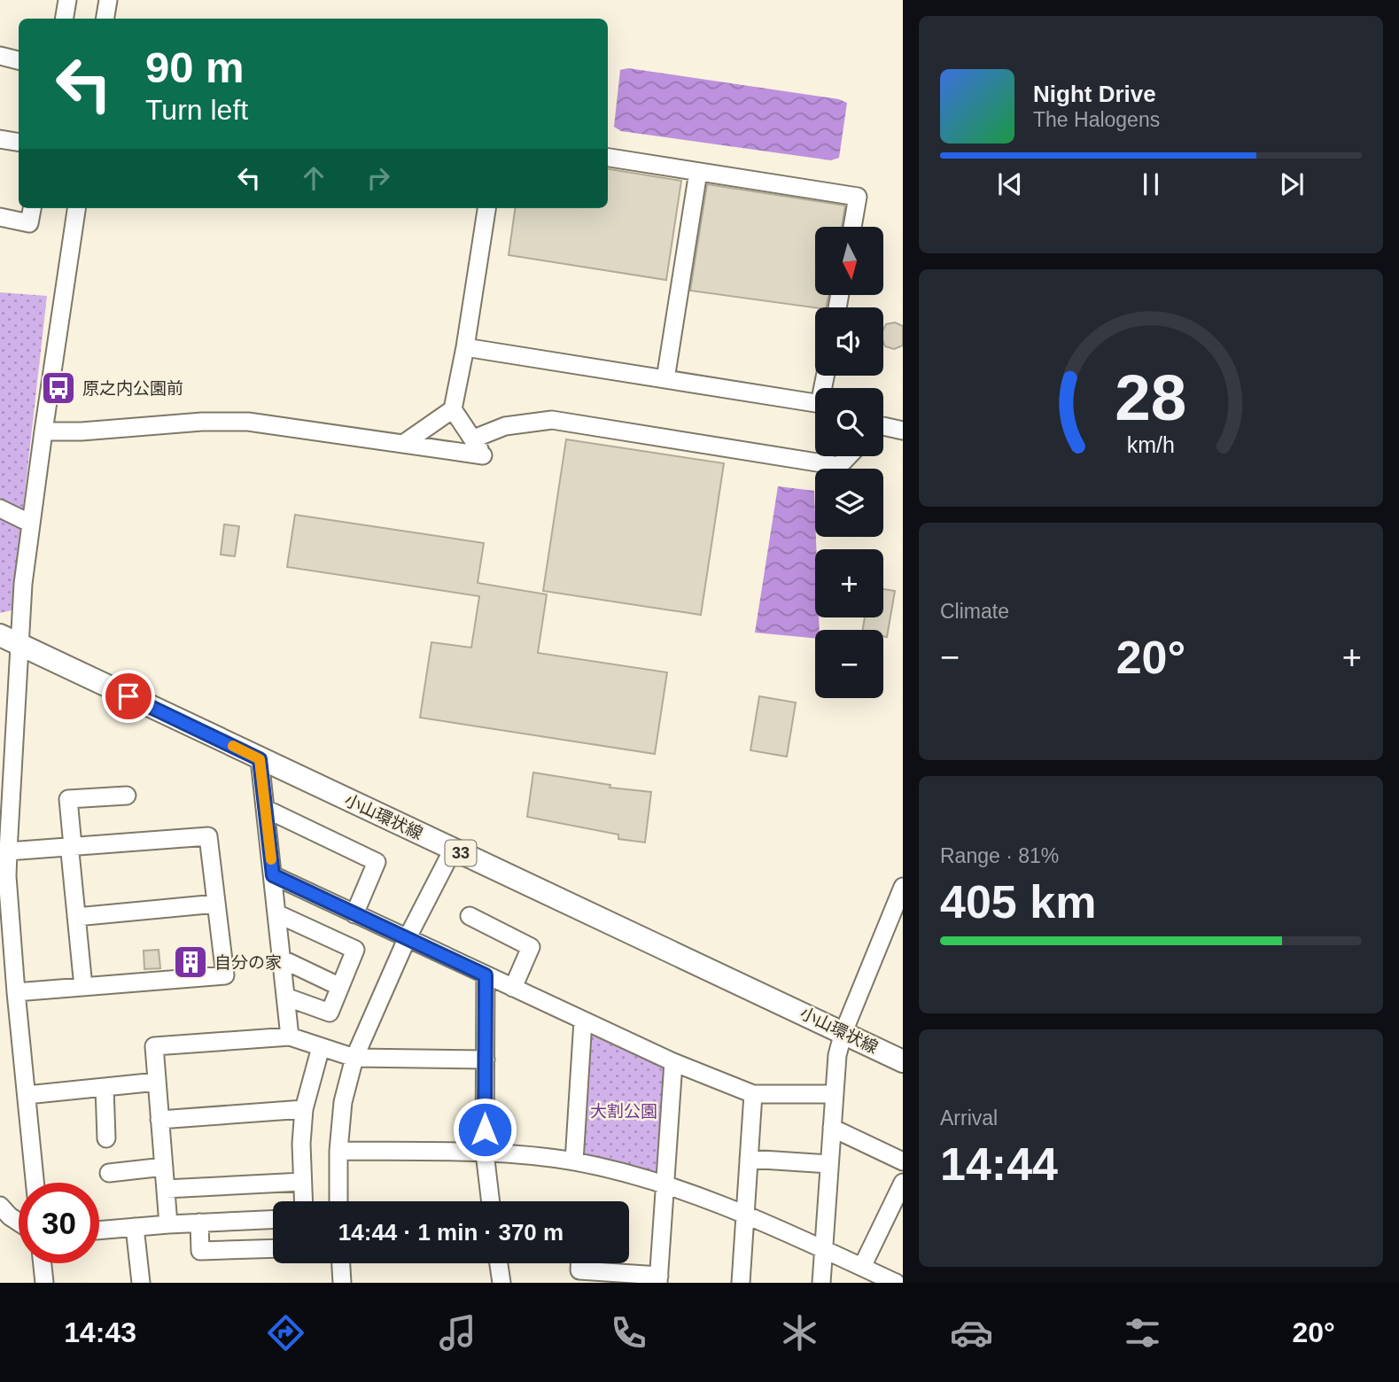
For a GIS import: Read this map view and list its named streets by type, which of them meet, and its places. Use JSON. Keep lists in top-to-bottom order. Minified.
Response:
{"streets":{"main road":["小山環状線","33"]},"parks":["大割公園"],"places":{"bus stop":["原之内公園前"],"building":["自分の家"]},"north":"bottom","page":{"turn":["90 m","Turn left"],"song":["Night Drive","The Halogens"],"map_buttons":["+","−"],"tile":["Climate",["Range · 81%","405 km"],["Arrival","14:44"]],"heat":["−","20°","+"],"limit":"30","trip":"14:44 · 1 min · 370 m","tabs":["14:43","20°"],"gauge":["28","km/h"]}}
